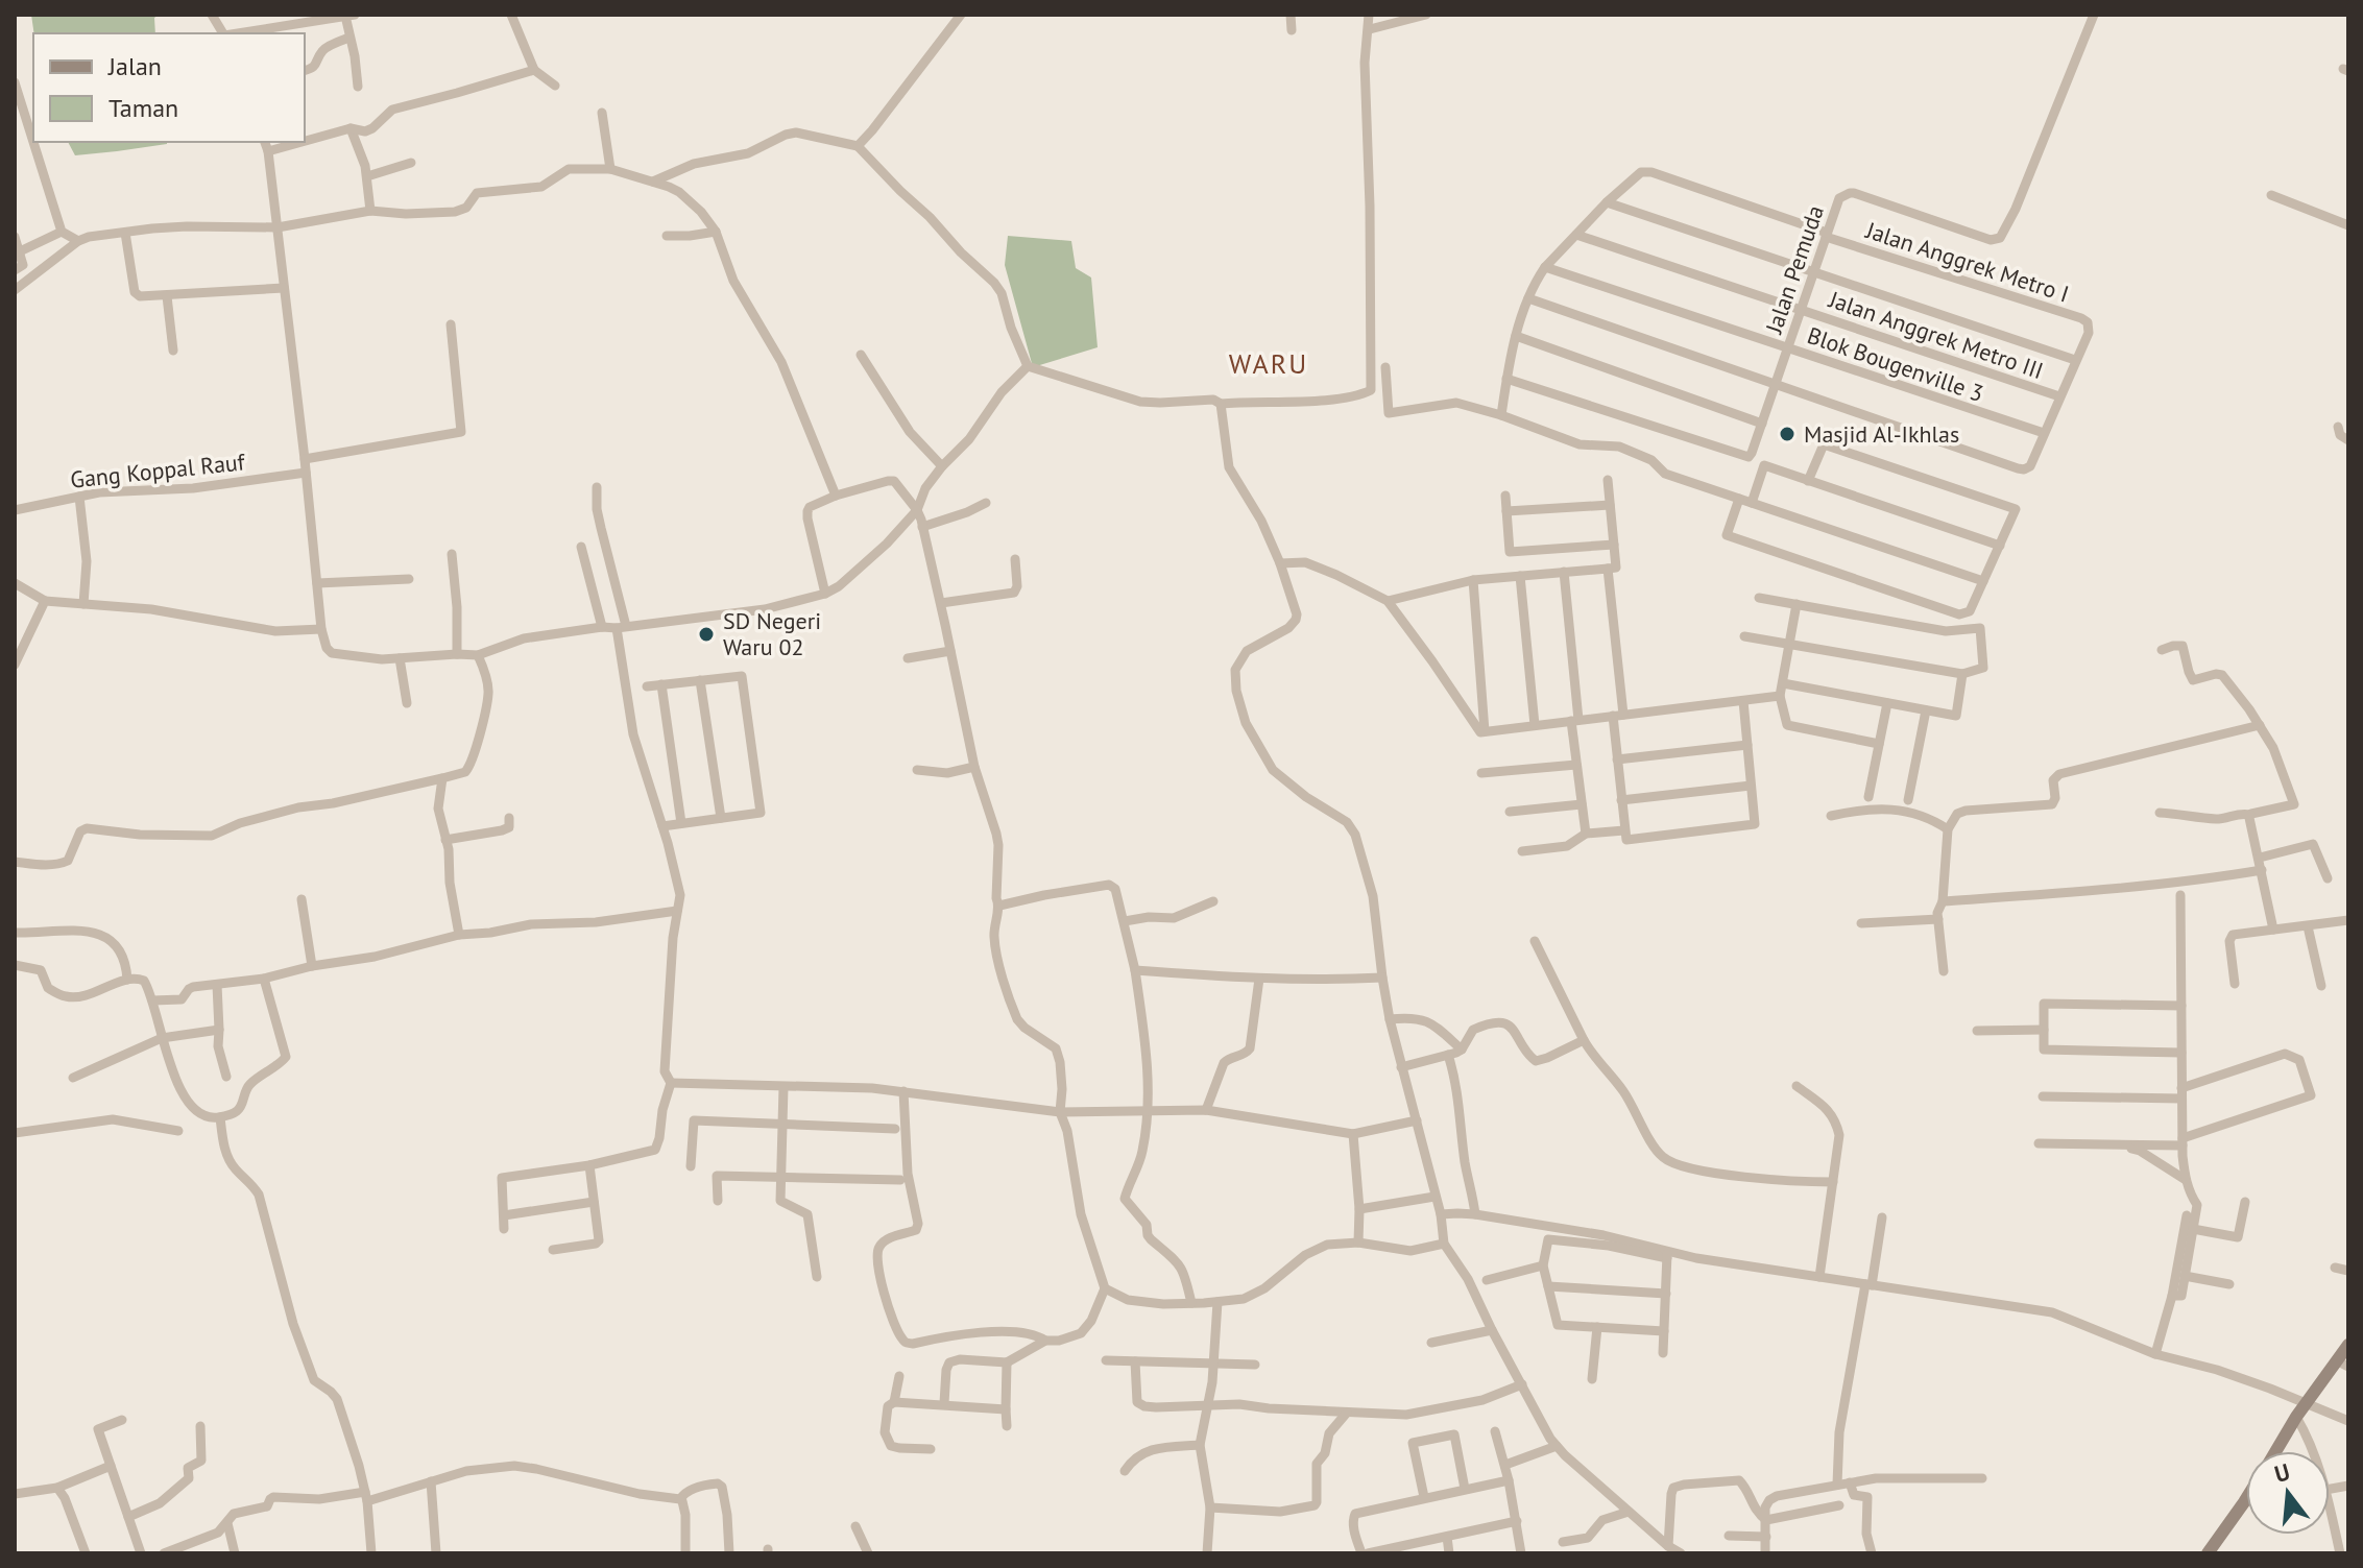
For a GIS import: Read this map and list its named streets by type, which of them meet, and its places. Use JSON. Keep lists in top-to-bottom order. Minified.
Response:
{"streets":{"street":["Jalan Anggrek Metro I","Jalan Pemuda","Jalan Anggrek Metro III","Blok Bougenville 3","Gang Koppal Rauf"]},"crossings":[["Jalan Anggrek Metro I","Jalan Pemuda"],["Jalan Pemuda","Jalan Anggrek Metro III"],["Jalan Pemuda","Blok Bougenville 3"]],"districts":["WARU"],"places":["Masjid Al-Ikhlas","SD Negeri Waru 02"],"legend":["Jalan","Taman"],"north":"top"}
